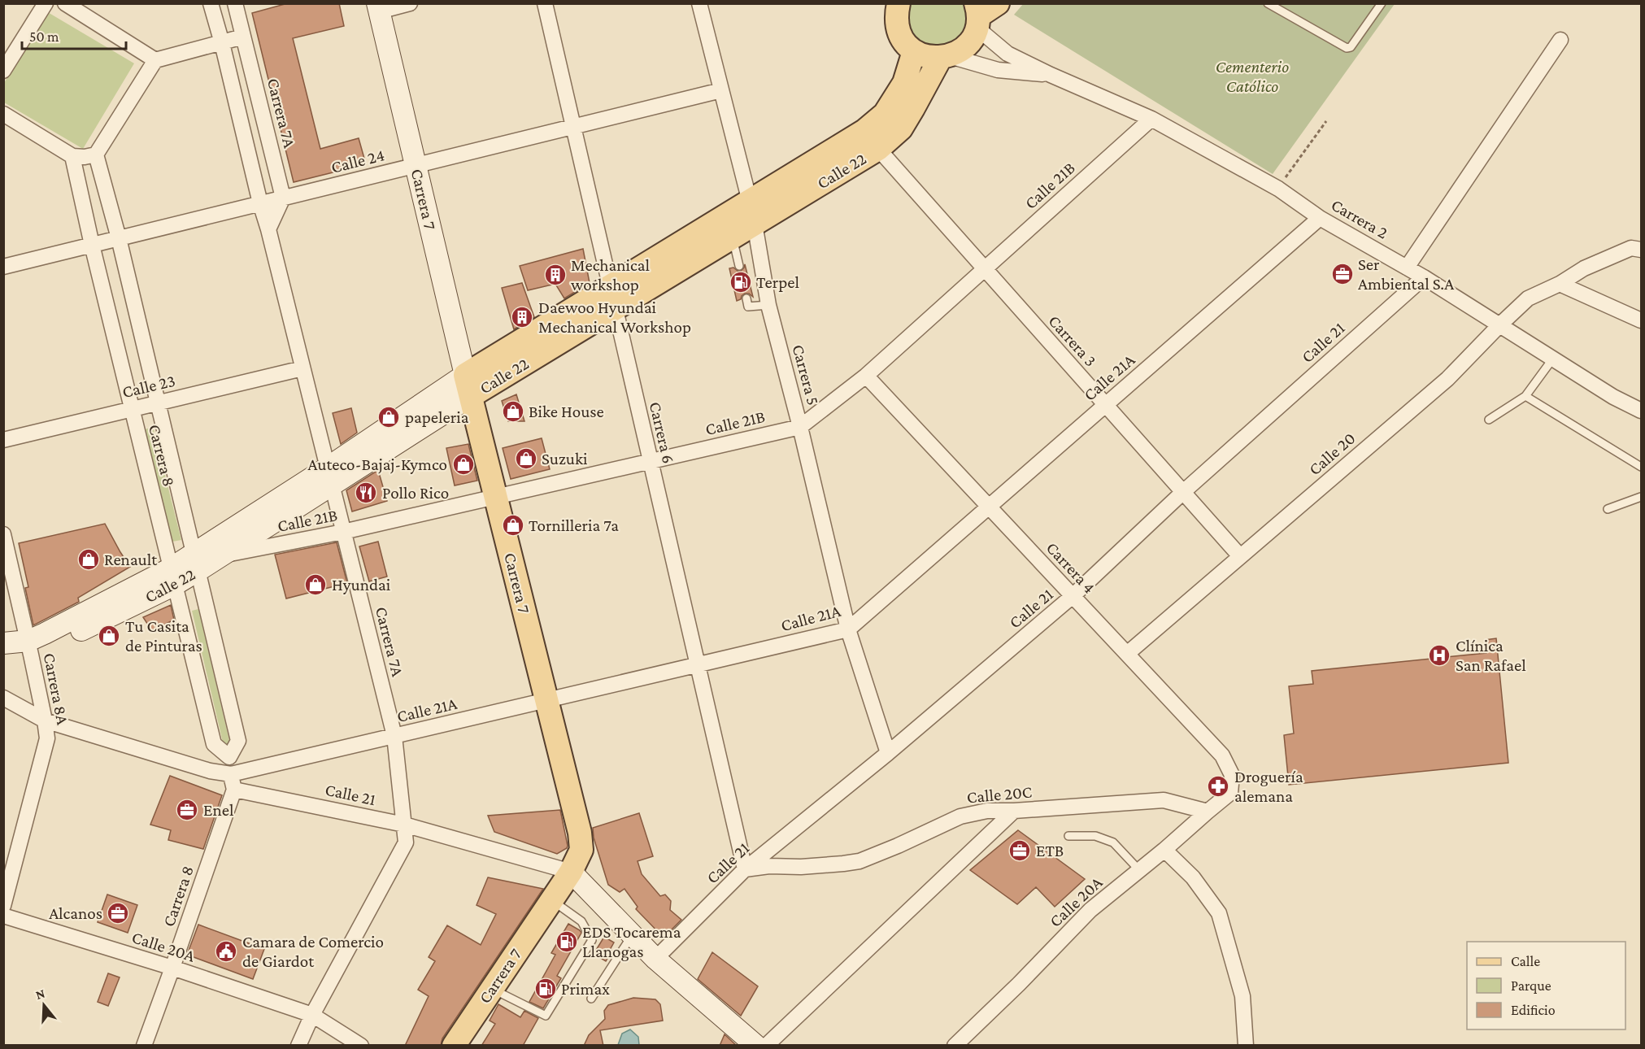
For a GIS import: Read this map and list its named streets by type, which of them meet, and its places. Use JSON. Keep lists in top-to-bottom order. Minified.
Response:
{"streets":{"main road":["Calle 22","Carrera 7"],"street":["Carrera 7A","Calle 24","Calle 21B","Carrera 2","Carrera 3","Calle 21","Carrera 5","Calle 21A","Calle 23","Carrera 6","Calle 20","Carrera 8","Carrera 4","Carrera 8A","Calle 20C","Calle 20A"]},"crossings":[["Carrera 7A","Calle 24"],["Carrera 7A","Calle 22"],["Carrera 7A","Calle 21B"],["Carrera 7A","Calle 21"],["Carrera 7A","Calle 21A"],["Carrera 7A","Calle 23"],["Carrera 7A","Calle 20A"],["Calle 24","Carrera 7"],["Calle 24","Carrera 5"],["Calle 24","Carrera 6"],["Calle 24","Carrera 8"],["Calle 22","Calle 21B"],["Calle 22","Carrera 7"],["Calle 22","Carrera 2"],["Calle 22","Carrera 3"],["Calle 22","Carrera 5"],["Calle 22","Carrera 6"],["Calle 22","Carrera 8"],["Calle 22","Carrera 8A"],["Calle 21B","Carrera 7"],["Calle 21B","Carrera 2"],["Calle 21B","Carrera 3"],["Calle 21B","Carrera 5"],["Calle 21B","Carrera 6"],["Calle 21B","Carrera 4"],["Carrera 7","Calle 21"],["Carrera 7","Calle 21A"],["Carrera 2","Calle 21"],["Carrera 2","Calle 21A"],["Carrera 2","Calle 20"],["Carrera 3","Calle 21"],["Carrera 3","Calle 21A"],["Carrera 3","Calle 20"],["Calle 21","Carrera 5"],["Calle 21","Carrera 6"],["Calle 21","Carrera 8"],["Calle 21","Carrera 4"],["Calle 21","Calle 20C"],["Carrera 5","Calle 21A"],["Calle 21A","Carrera 6"],["Calle 21A","Carrera 8"],["Calle 21A","Carrera 4"],["Calle 23","Carrera 8"],["Carrera 6","Calle 20C"],["Calle 20","Carrera 4"],["Carrera 8","Calle 20A"],["Carrera 4","Calle 20A"],["Calle 20C","Calle 20A"]],"parks":["Cementerio Católico"],"places":{"office":["Ser Ambiental S.A","Enel","ETB","Alcanos"],"building":["Mechanical workshop","Daewoo Hyundai Mechanical Workshop"],"fuel station":["Terpel","EDS Tocarema Llanogas","Primax"],"shop":["Bike House","papeleria","Suzuki","Auteco-Bajaj-Kymco","Tornilleria 7a","Renault","Hyundai","Tu Casita de Pinturas"],"restaurant":["Pollo Rico"],"hospital":["Clínica San Rafael"],"pharmacy":["Droguería alemana"],"public building":["Camara de Comercio de Giardot"]},"legend":["Calle","Parque","Edificio"],"scale_bar":"50 m","north":"top"}
